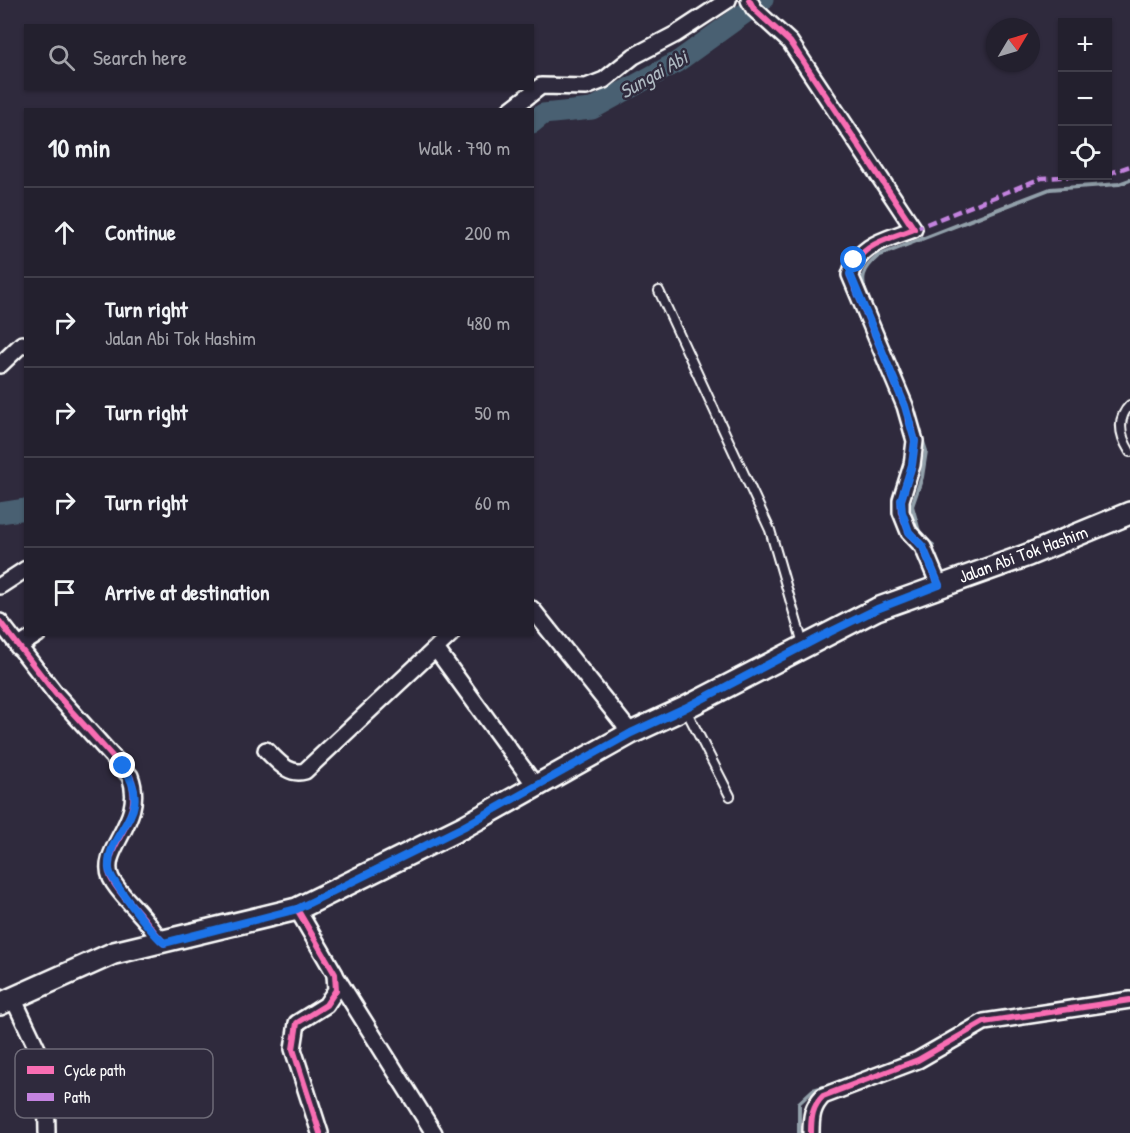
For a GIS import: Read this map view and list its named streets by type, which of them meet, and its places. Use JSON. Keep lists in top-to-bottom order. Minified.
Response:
{"streets":{"main road":["Jalan Abi Tok Hashim"]},"water":["Sungai Abi"],"legend":["Cycle path","Path"],"north":"top right","page":{"map_buttons":["+","−"],"search":"Search here","heading":["10 min","Walk · 790 m"],"list":[["Continue","200 m"],["Turn right","Jalan Abi Tok Hashim","480 m"],["Turn right","50 m"],["Turn right","60 m"],"Arrive at destination"]}}
